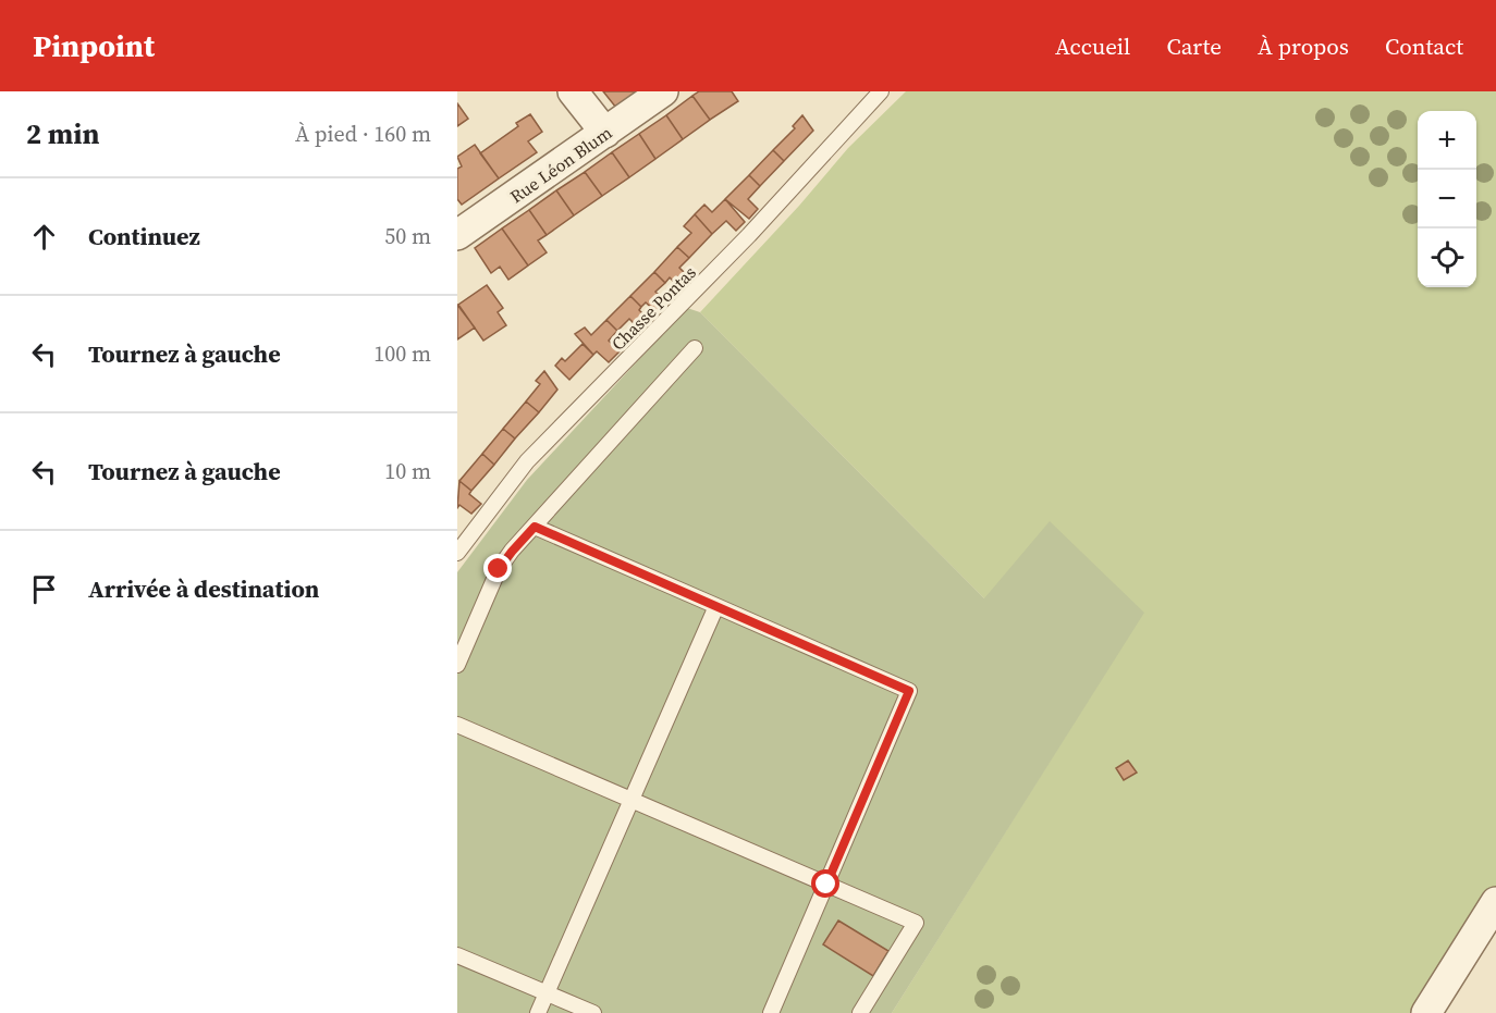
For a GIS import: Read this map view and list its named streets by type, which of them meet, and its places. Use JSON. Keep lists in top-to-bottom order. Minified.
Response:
{"streets":{"street":["Rue Léon Blum"],"lane":["Chasse Pontas"]},"page":{"header":"Pinpoint","nav":["Accueil","Carte","À propos","Contact"],"heading":["2 min","À pied · 160 m"],"map_buttons":["+","−"],"list":[["Continuez","50 m"],["Tournez à gauche","100 m"],["Tournez à gauche","10 m"],"Arrivée à destination"]}}
